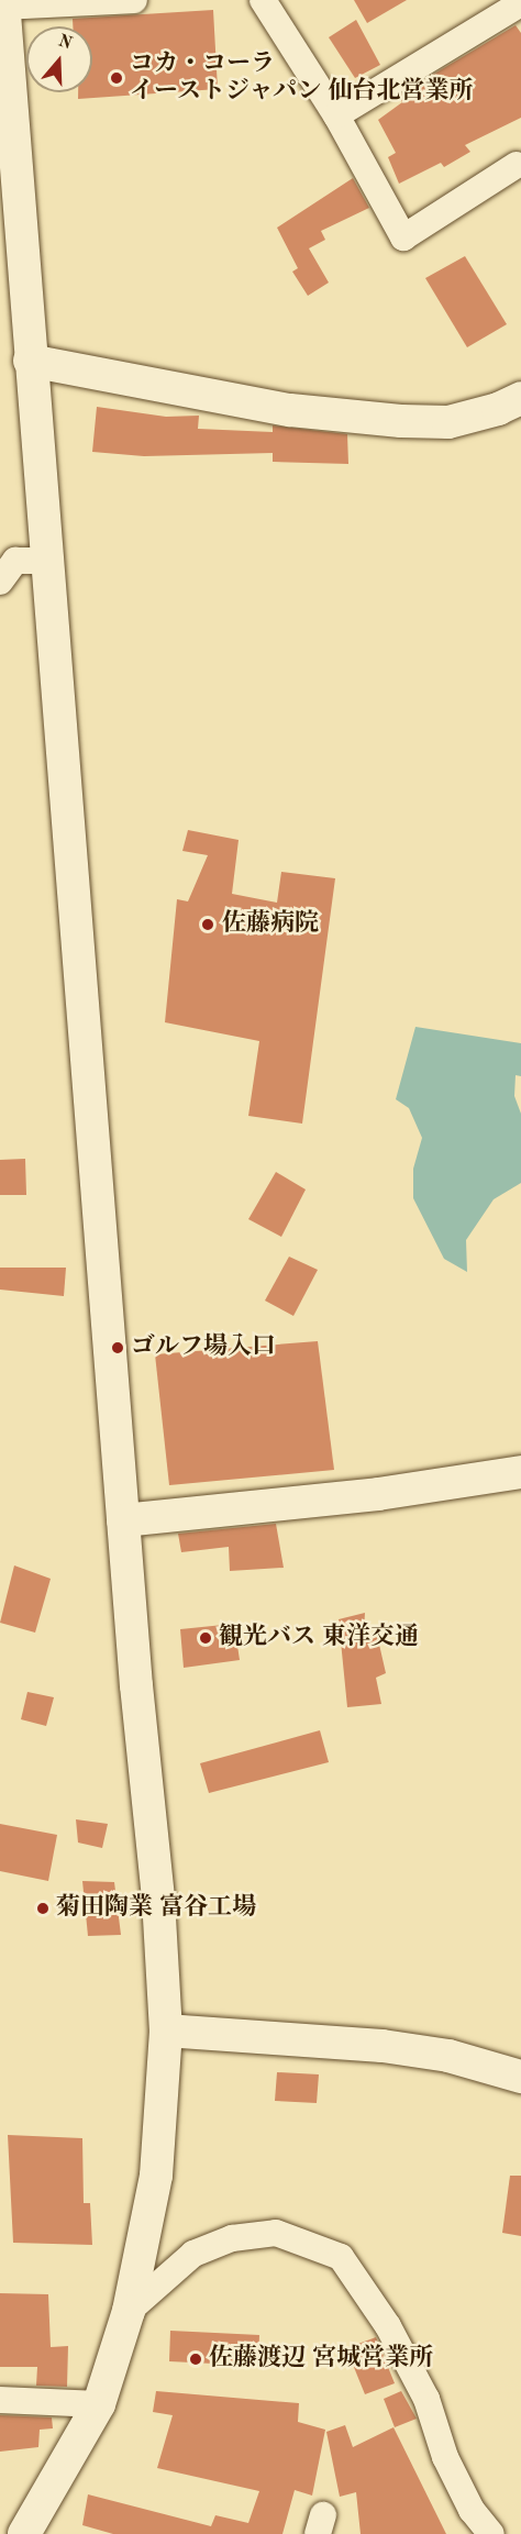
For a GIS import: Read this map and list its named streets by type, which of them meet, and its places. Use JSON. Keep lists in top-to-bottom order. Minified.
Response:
{"places":["コカ・コーラ イーストジャパン 仙台北営業所","佐藤病院","ゴルフ場入口","観光バス 東洋交通","菊田陶業 富谷工場","佐藤渡辺 宮城営業所"],"north":"top"}
